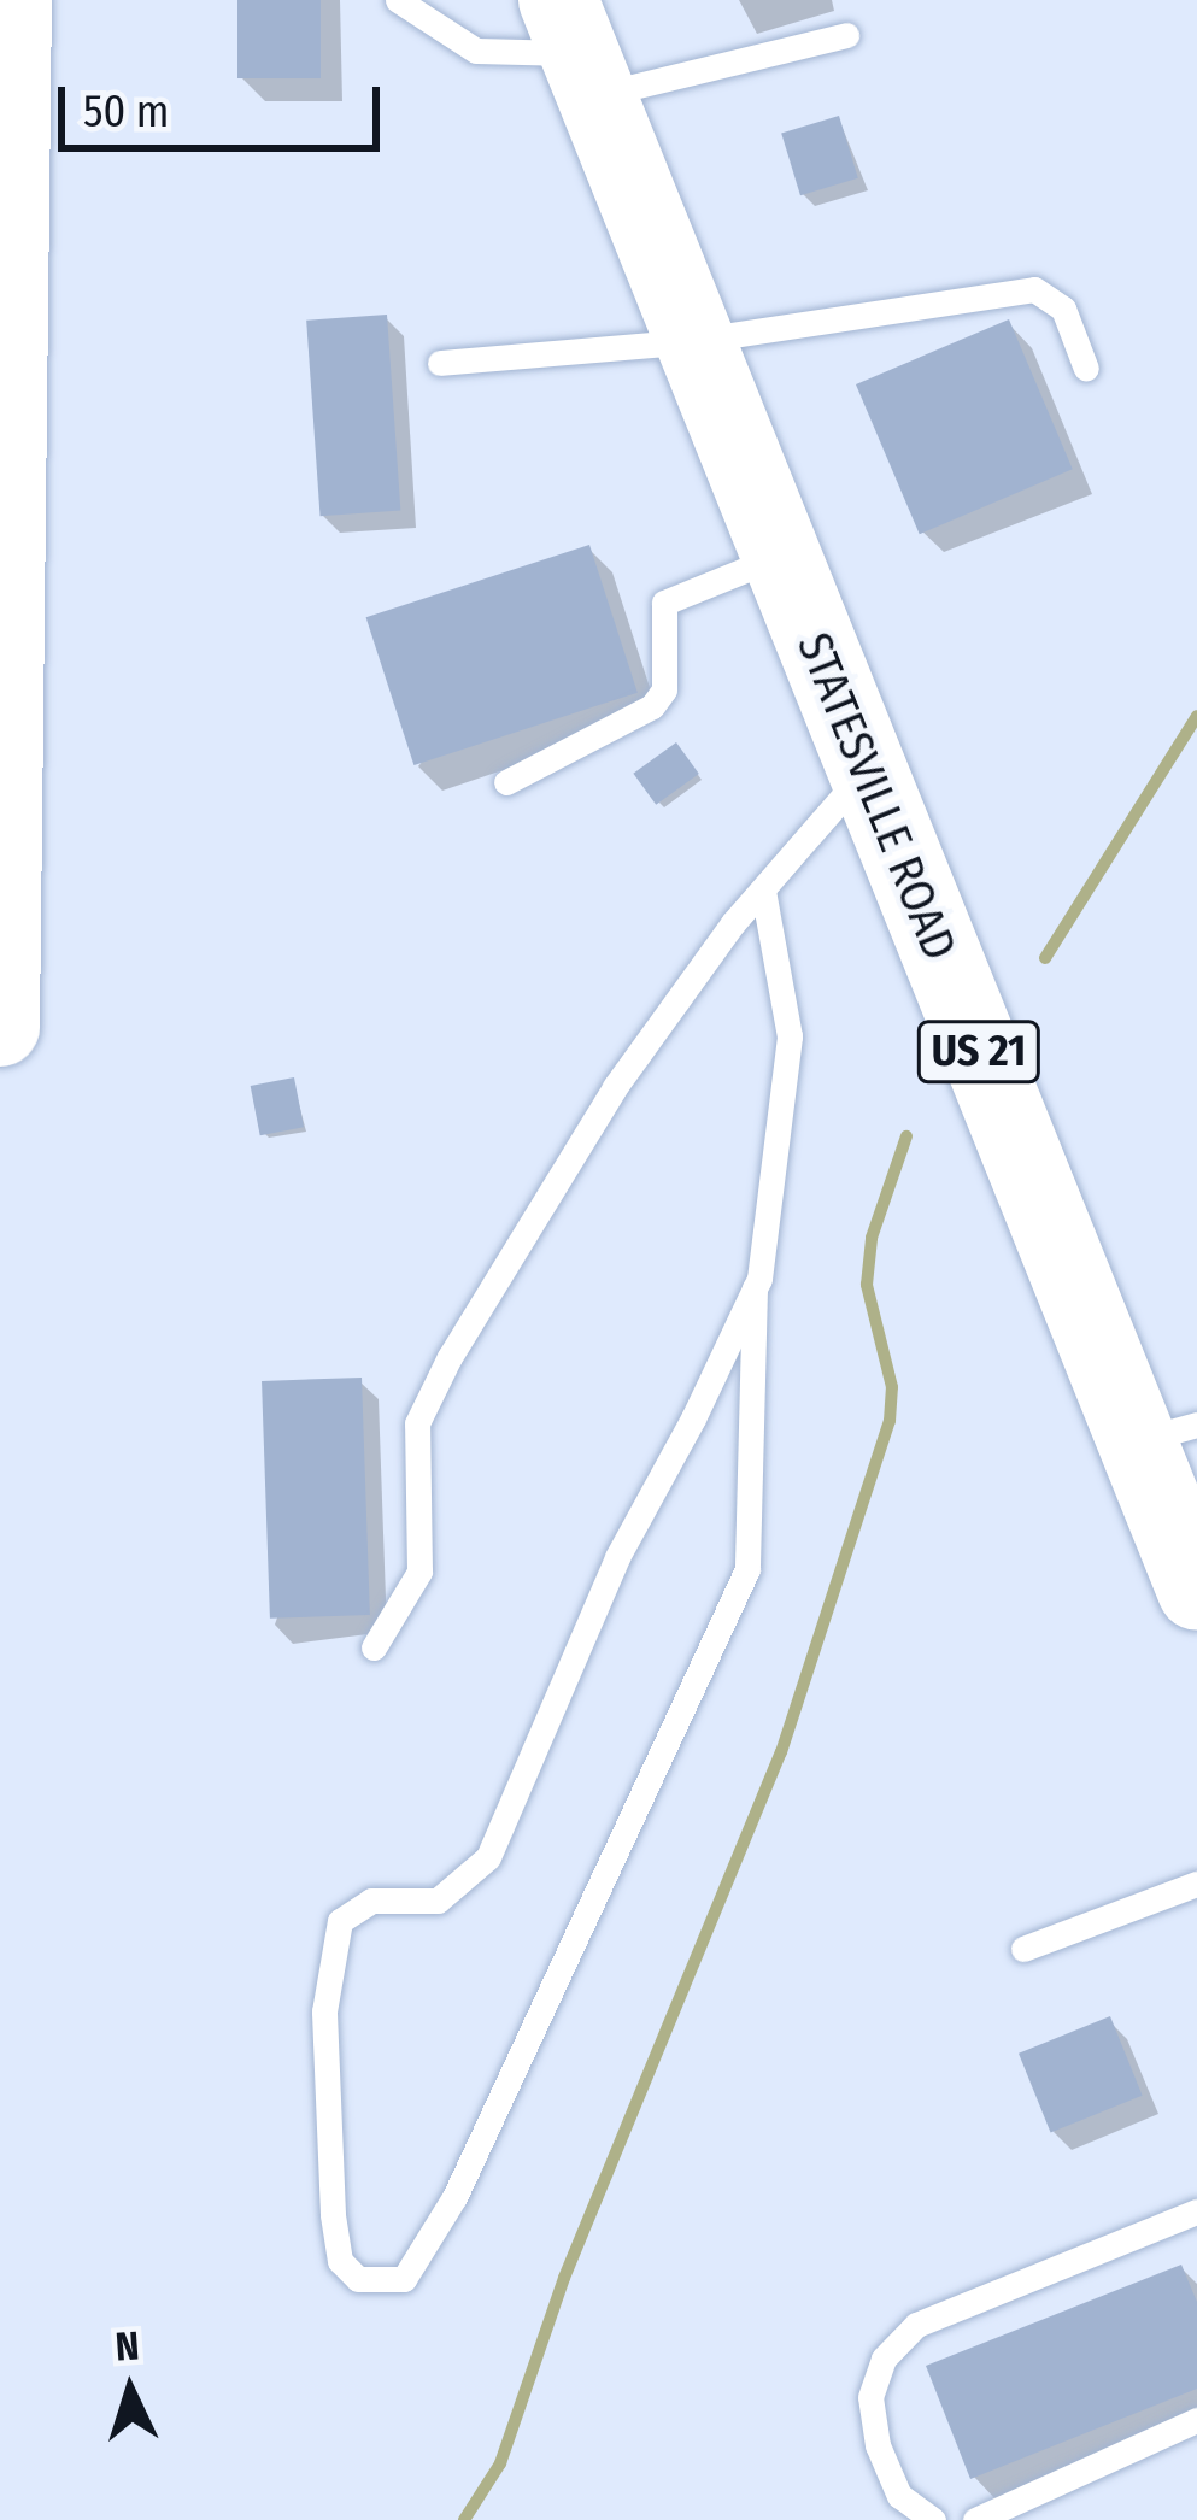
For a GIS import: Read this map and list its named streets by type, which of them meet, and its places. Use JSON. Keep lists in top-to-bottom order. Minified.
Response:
{"streets":{"main road":["STATESVILLE ROAD","US 21"]},"scale_bar":"50 m","north":"top"}
